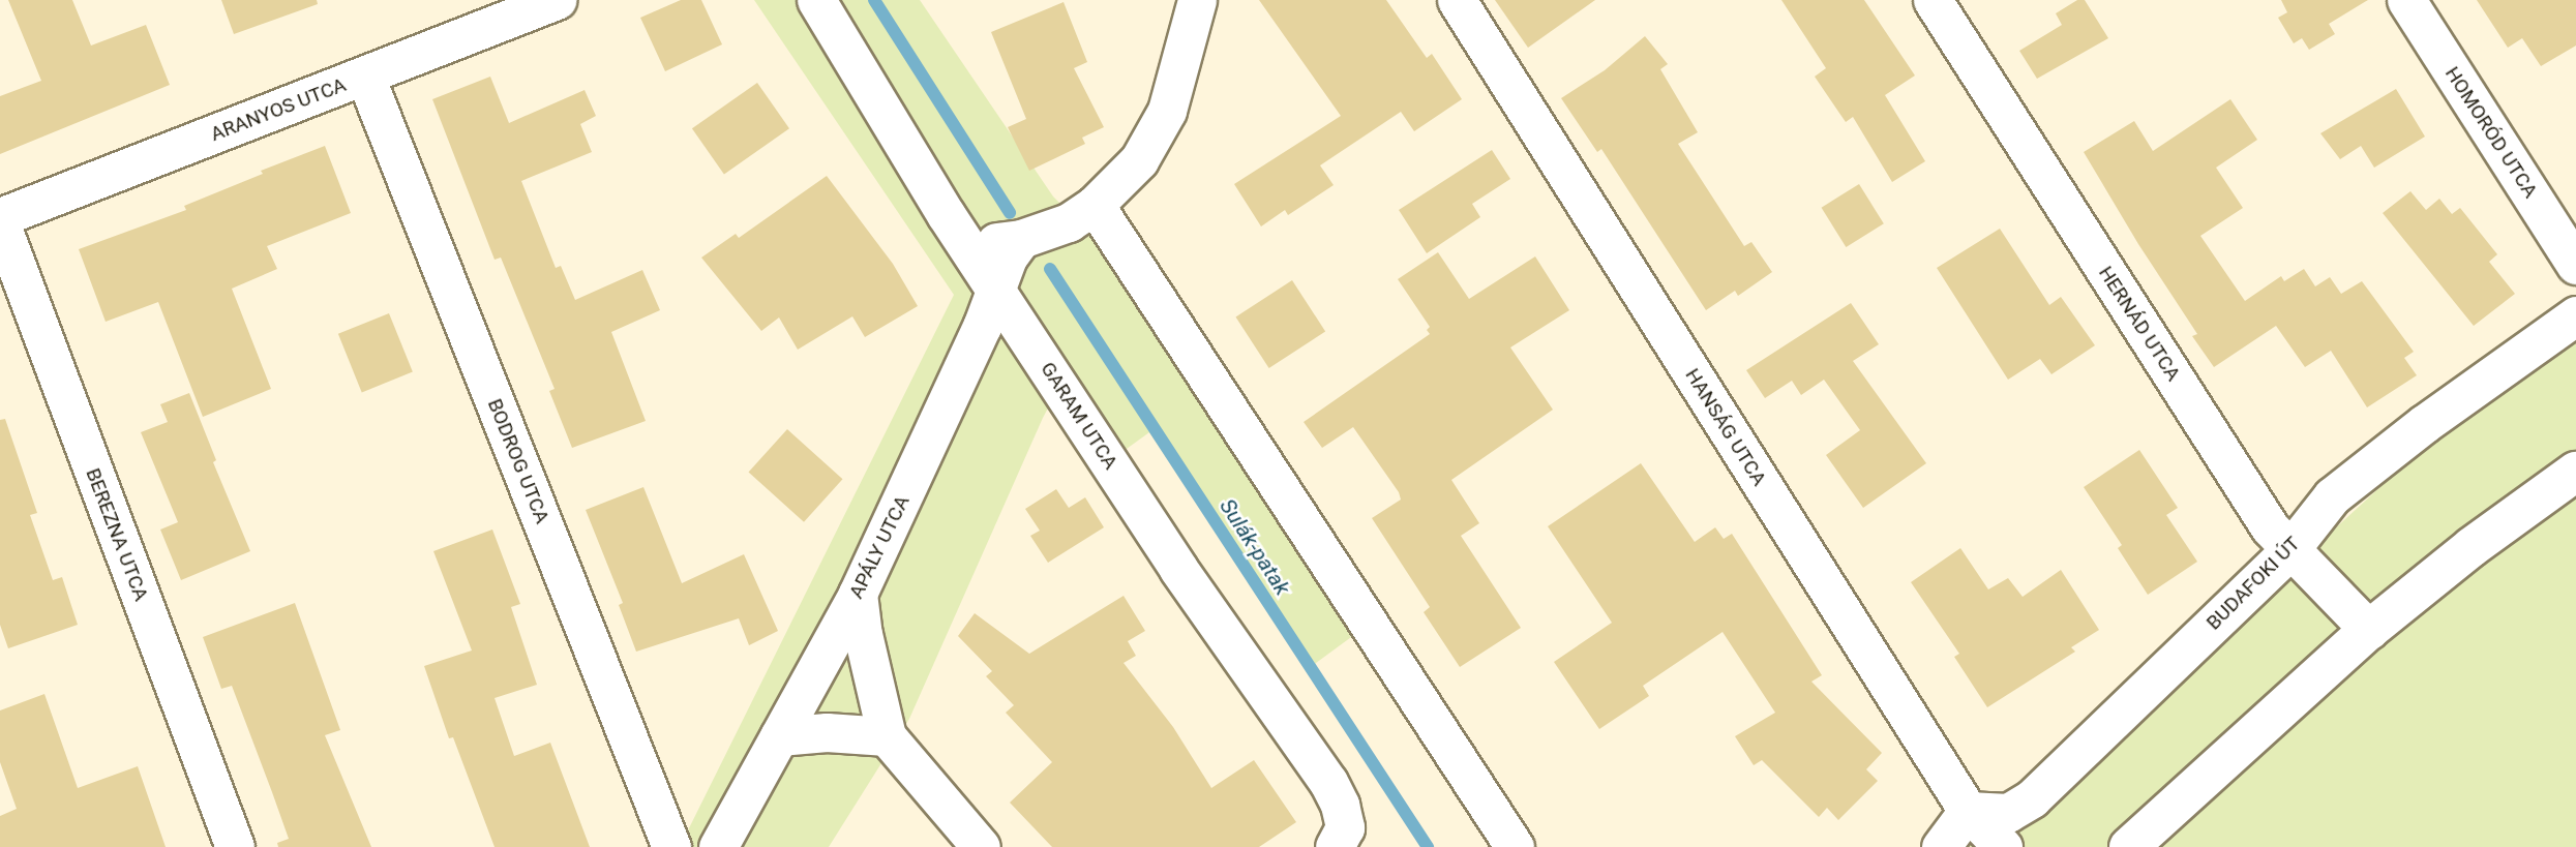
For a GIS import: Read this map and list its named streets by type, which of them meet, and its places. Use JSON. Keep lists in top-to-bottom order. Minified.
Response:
{"streets":{"street":["ARANYOS UTCA","HOMORÓD UTCA","HERNÁD UTCA","GARAM UTCA","HANSÁG UTCA","BODROG UTCA","BEREZNA UTCA","APÁLY UTCA","BUDAFOKI ÚT"]},"crossings":[["ARANYOS UTCA","BODROG UTCA"],["ARANYOS UTCA","BEREZNA UTCA"],["HERNÁD UTCA","BUDAFOKI ÚT"],["GARAM UTCA","APÁLY UTCA"],["HANSÁG UTCA","BUDAFOKI ÚT"]],"water":["Sulák-patak"]}
